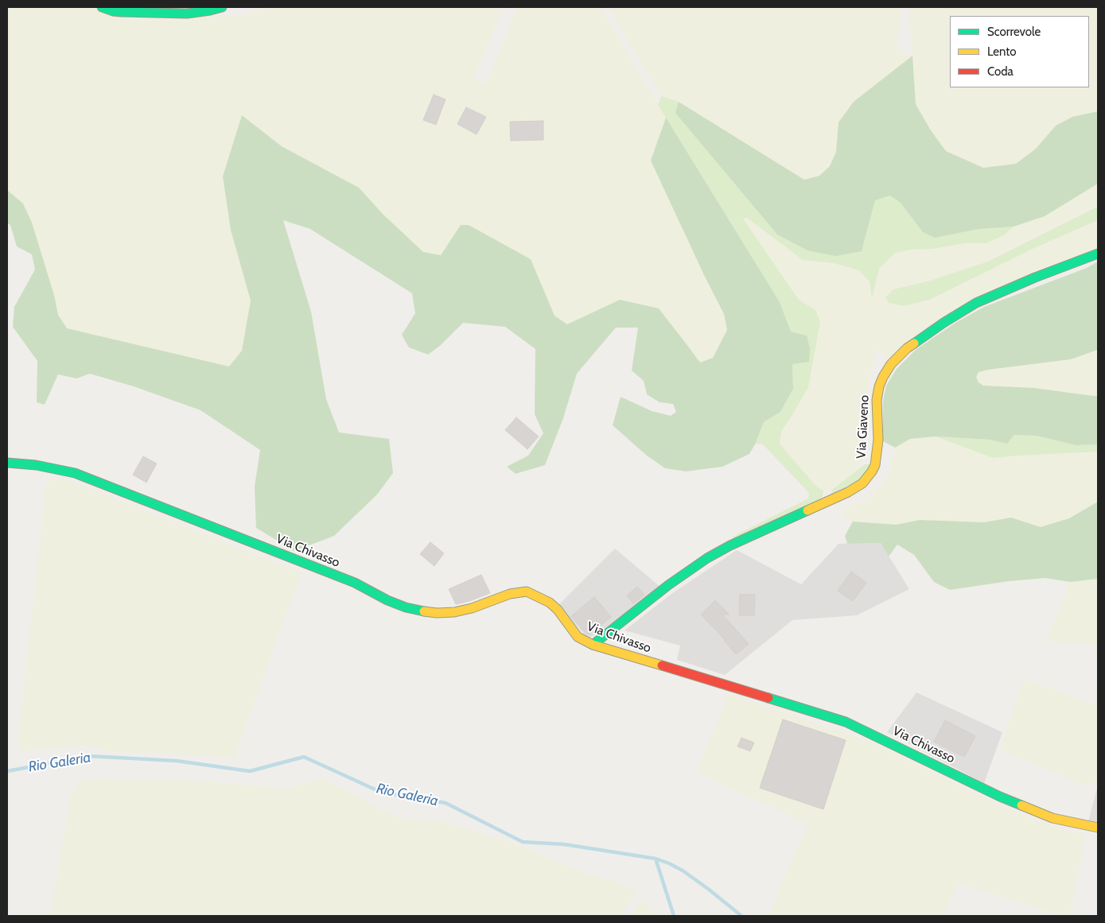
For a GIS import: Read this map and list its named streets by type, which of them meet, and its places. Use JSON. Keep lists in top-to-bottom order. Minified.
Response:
{"streets":{"street":["Via Giaveno","Via Chivasso"]},"crossings":[["Via Giaveno","Via Chivasso"]],"water":["Rio Galeria"],"legend":["Scorrevole","Lento","Coda"]}
